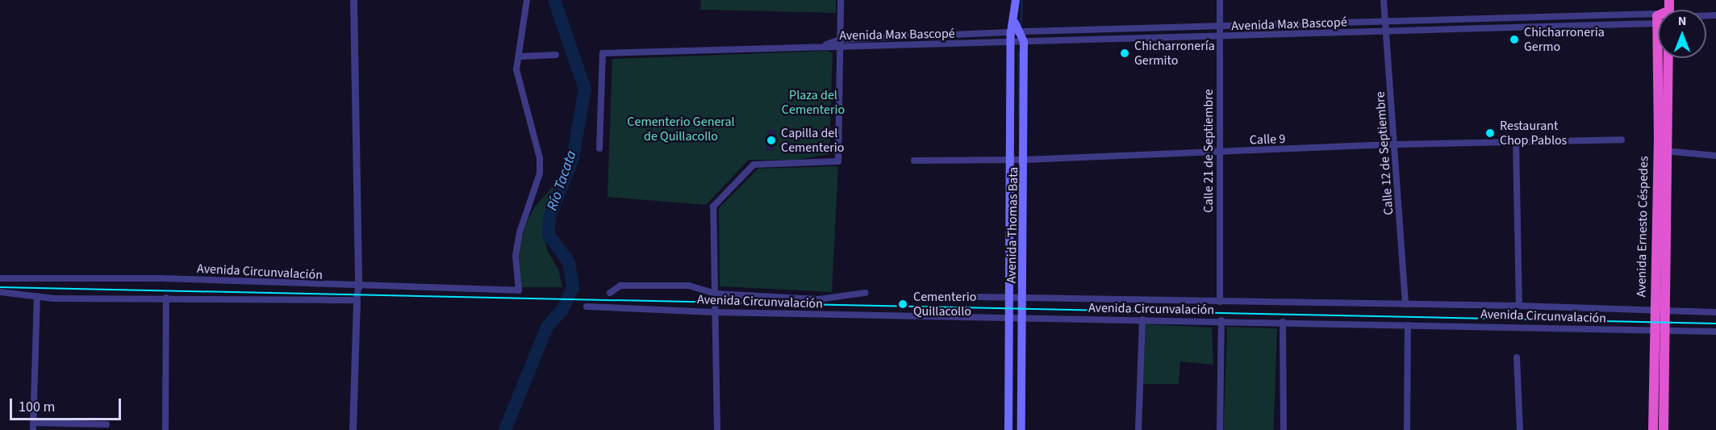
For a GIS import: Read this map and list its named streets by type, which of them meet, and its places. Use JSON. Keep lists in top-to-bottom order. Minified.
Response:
{"streets":{"highway":["Avenida Ernesto Céspedes"],"main road":["Avenida Thomas Bata"],"street":["Avenida Max Bascopé","Calle 9","Calle 21 de Septiembre","Calle 12 de Septiembre","Avenida Circunvalación"]},"crossings":[["Avenida Max Bascopé","Calle 21 de Septiembre"],["Avenida Max Bascopé","Calle 12 de Septiembre"],["Avenida Max Bascopé","Avenida Thomas Bata"],["Calle 9","Calle 21 de Septiembre"],["Calle 9","Calle 12 de Septiembre"],["Calle 9","Avenida Thomas Bata"],["Calle 21 de Septiembre","Avenida Circunvalación"],["Calle 12 de Septiembre","Avenida Circunvalación"],["Avenida Thomas Bata","Avenida Circunvalación"],["Avenida Ernesto Céspedes","Avenida Circunvalación"]],"water":["Río Tacata"],"parks":["Plaza del Cementerio","Cementerio General de Quillacollo"],"places":["Chicharroneria Germo","Chicharronería Germito","Restaurant Chop Pablos","Capilla del Cementerio","Cementerio Quillacollo"],"scale_bar":"100 m","north":"top"}
